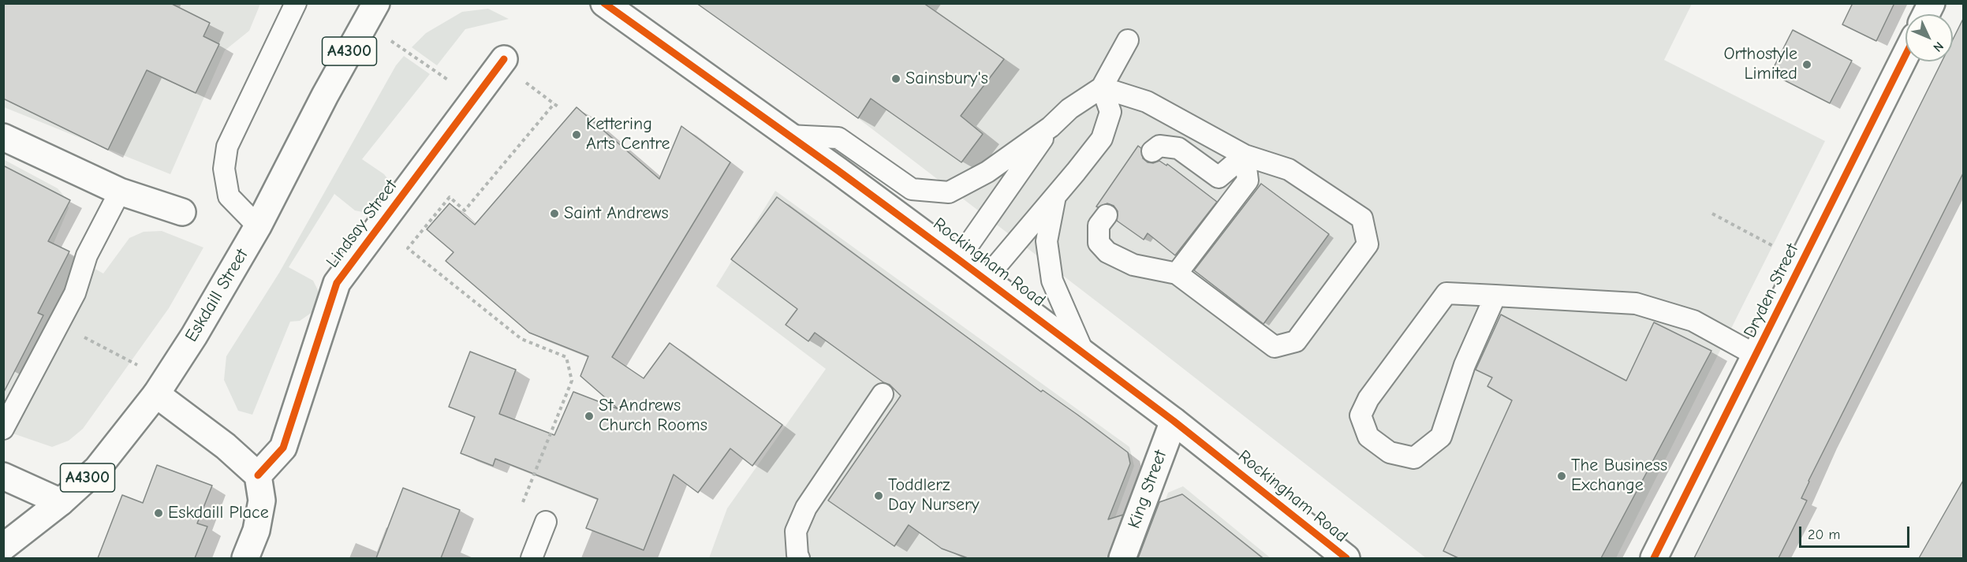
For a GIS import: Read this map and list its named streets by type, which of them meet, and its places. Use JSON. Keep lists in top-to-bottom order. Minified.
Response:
{"streets":{"street":["A4300","Lindsay Street","Rockingham Road","Dryden Street","Eskdaill Street","King Street"]},"crossings":[["Rockingham Road","King Street"]],"places":["Orthostyle Limited","Sainsbury's","Kettering Arts Centre","Saint Andrews","St Andrews Church Rooms","The Business Exchange","Toddlerz Day Nursery","Eskdaill Place"],"scale_bar":"20 m","north":"bottom right"}
